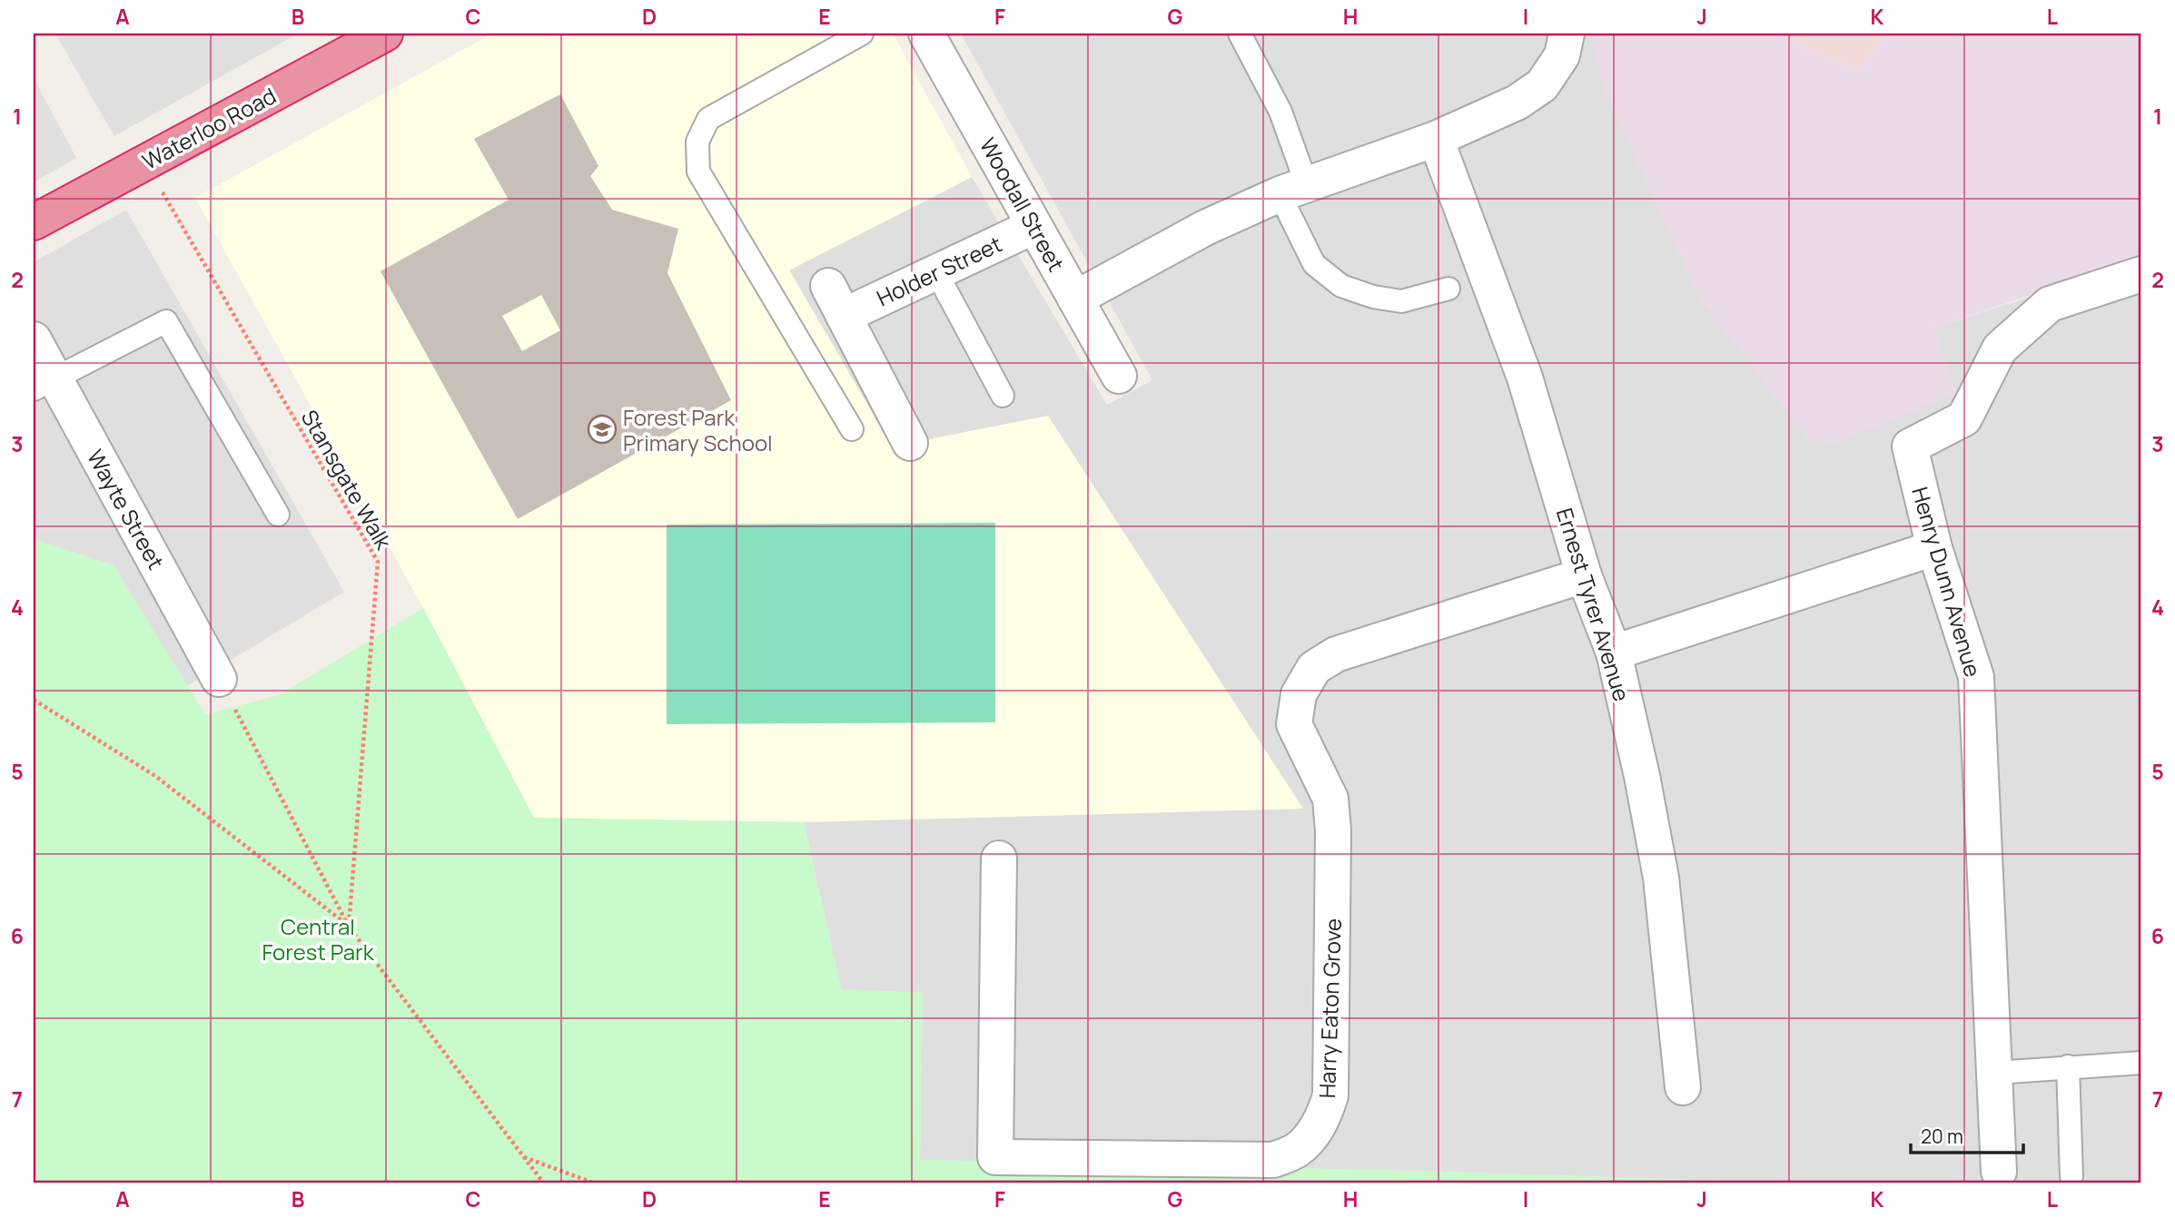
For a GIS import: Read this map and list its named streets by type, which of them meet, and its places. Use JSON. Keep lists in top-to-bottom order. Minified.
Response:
{"streets":{"highway":["Waterloo Road"],"street":["Woodall Street","Holder Street","Wayte Street","Henry Dunn Avenue","Ernest Tyrer Avenue","Harry Eaton Grove"],"path":["Stansgate Walk"]},"crossings":[["Waterloo Road","Stansgate Walk"],["Woodall Street","Holder Street"],["Ernest Tyrer Avenue","Harry Eaton Grove"]],"parks":["Central Forest Park"],"places":{"school or university":["Forest Park Primary School"]},"scale_bar":"20 m","grid":{"columns":["A","B","C","D","E","F","G","H","I","J","K","L"],"rows":["1","2","3","4","5","6","7"]}}
